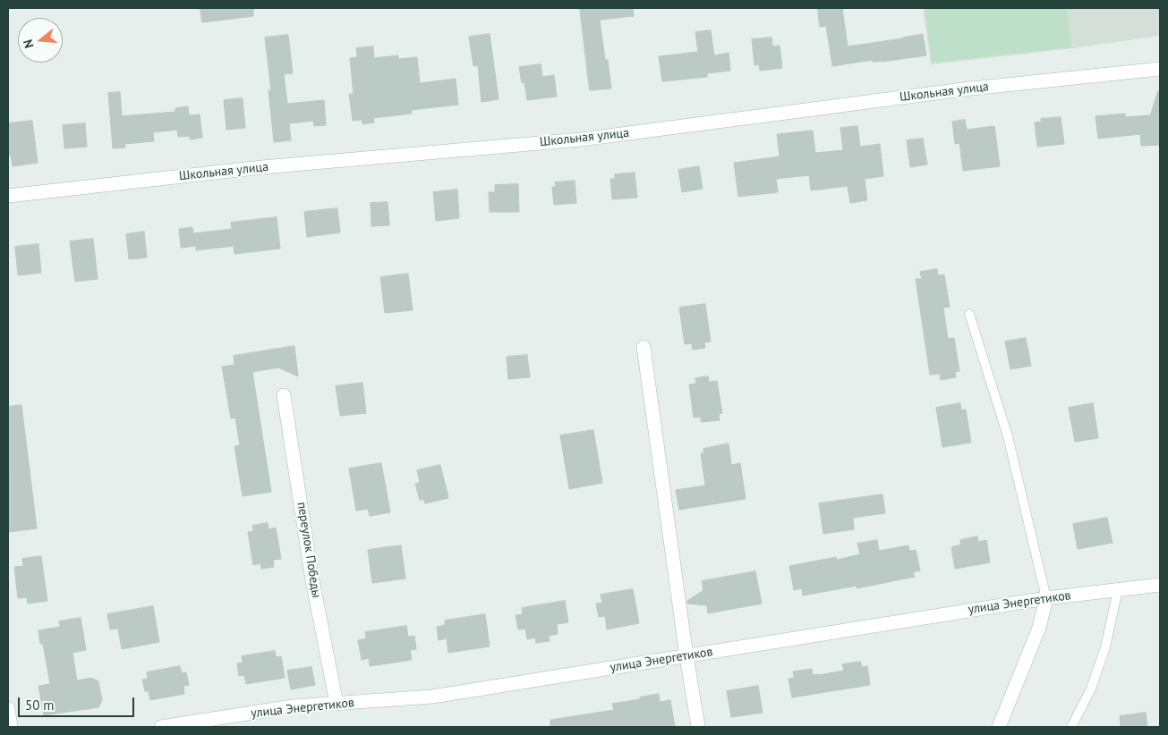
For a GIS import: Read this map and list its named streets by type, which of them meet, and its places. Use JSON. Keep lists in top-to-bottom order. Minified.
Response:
{"streets":{"street":["Школьная улица","переулок Победы","улица Энергетиков"]},"crossings":[["переулок Победы","улица Энергетиков"]],"scale_bar":"50 m","north":"left"}
